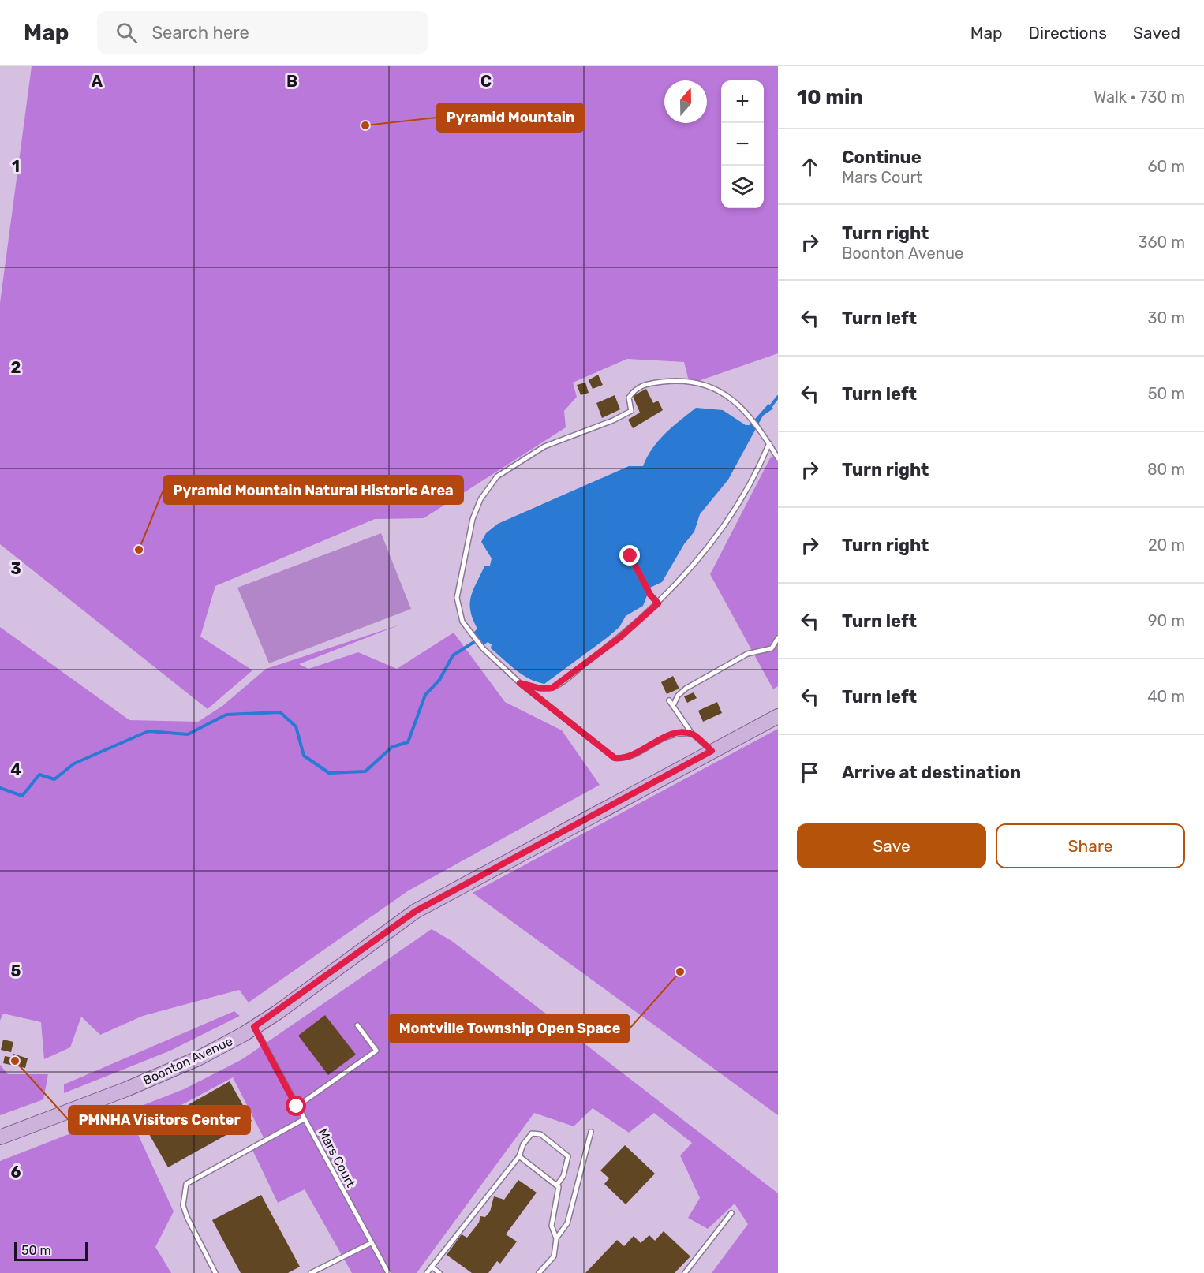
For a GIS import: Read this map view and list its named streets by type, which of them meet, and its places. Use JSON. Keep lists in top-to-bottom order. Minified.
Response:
{"streets":{"main road":["Boonton Avenue"],"lane":["Mars Court"]},"crossings":[["Boonton Avenue","Mars Court"]],"places":["Pyramid Mountain","Pyramid Mountain Natural Historic Area","Montville Township Open Space","PMNHA Visitors Center"],"scale_bar":"50 m","north":"top","page":{"header":"Map","search":"Search here","nav":["Map","Directions","Saved"],"heading":["10 min","Walk · 730 m"],"map_buttons":["+","−"],"list":[["Continue","Mars Court","60 m"],["Turn right","Boonton Avenue","360 m"],["Turn left","30 m"],["Turn left","50 m"],["Turn right","80 m"],["Turn right","20 m"],["Turn left","90 m"],["Turn left","40 m"],"Arrive at destination"],"buttons":["Save","Share"],"scale":"50 m"},"grid":{"columns":["A","B","C"],"rows":["1","2","3","4","5","6"]}}
